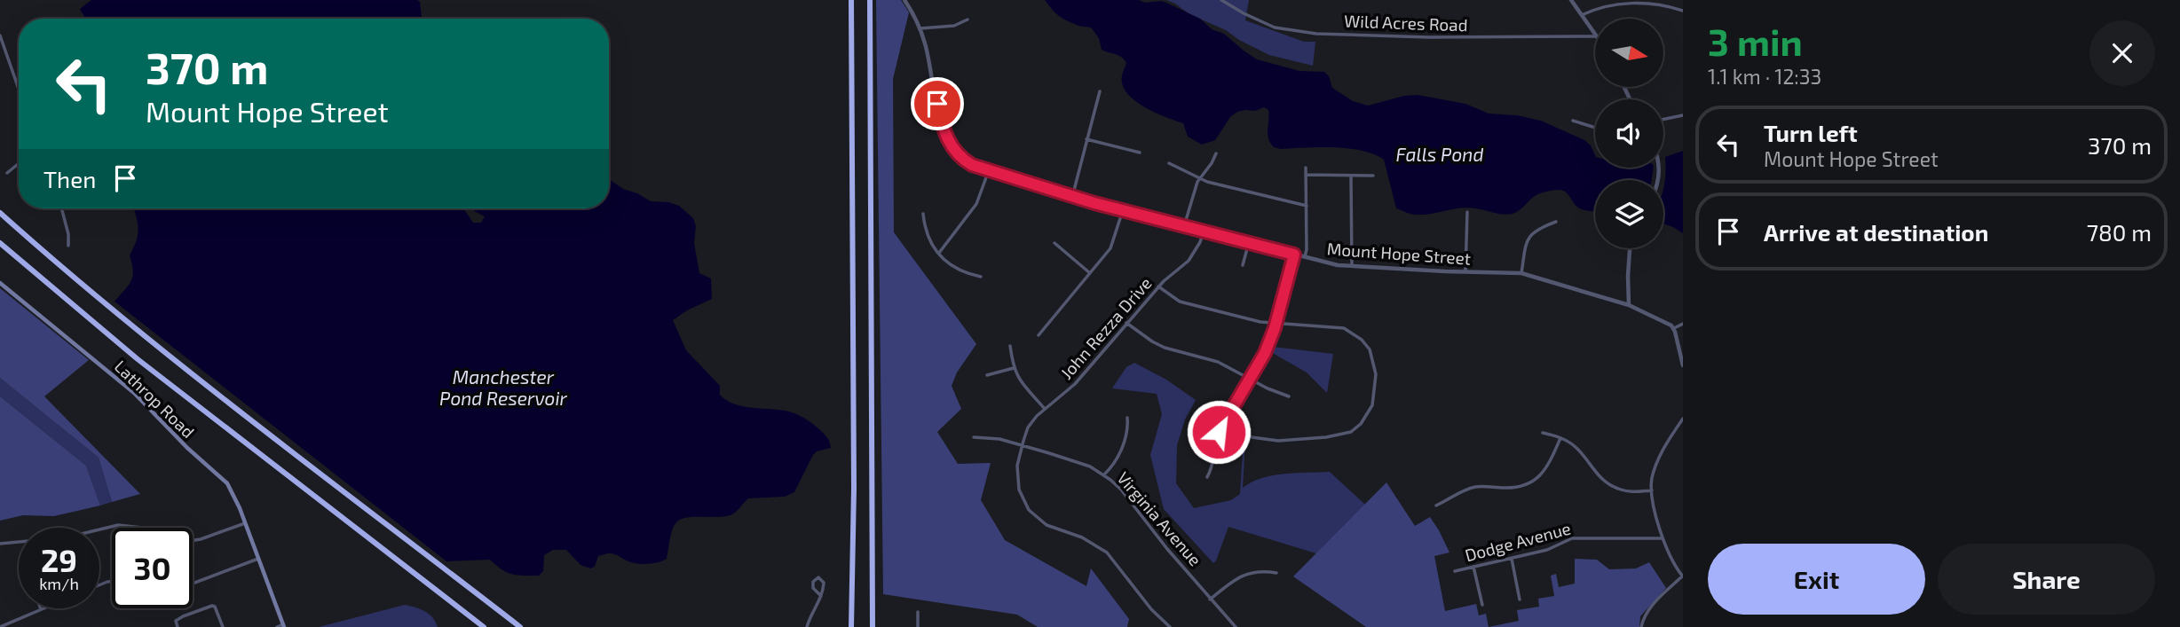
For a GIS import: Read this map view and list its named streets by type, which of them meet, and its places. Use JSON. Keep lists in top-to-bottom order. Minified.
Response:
{"streets":{"main road":["Lathrop Road"],"street":["Wild Acres Road","Mount Hope Street","John Rezza Drive","Virginia Avenue","Dodge Avenue"]},"crossings":[["Mount Hope Street","John Rezza Drive"],["John Rezza Drive","Virginia Avenue"]],"water":["Falls Pond","Manchester Pond Reservoir"],"north":"right","page":{"heading":["3 min","1.1 km · 12:33"],"turn":["370 m","Mount Hope Street"],"list":[{"name":"Turn left","note":"Mount Hope Street","value":"370 m"},{"name":"Arrive at destination","value":"780 m"}],"then":"Then","speed":"29 km/h","limit":"30","buttons":["Exit","Share"]}}
